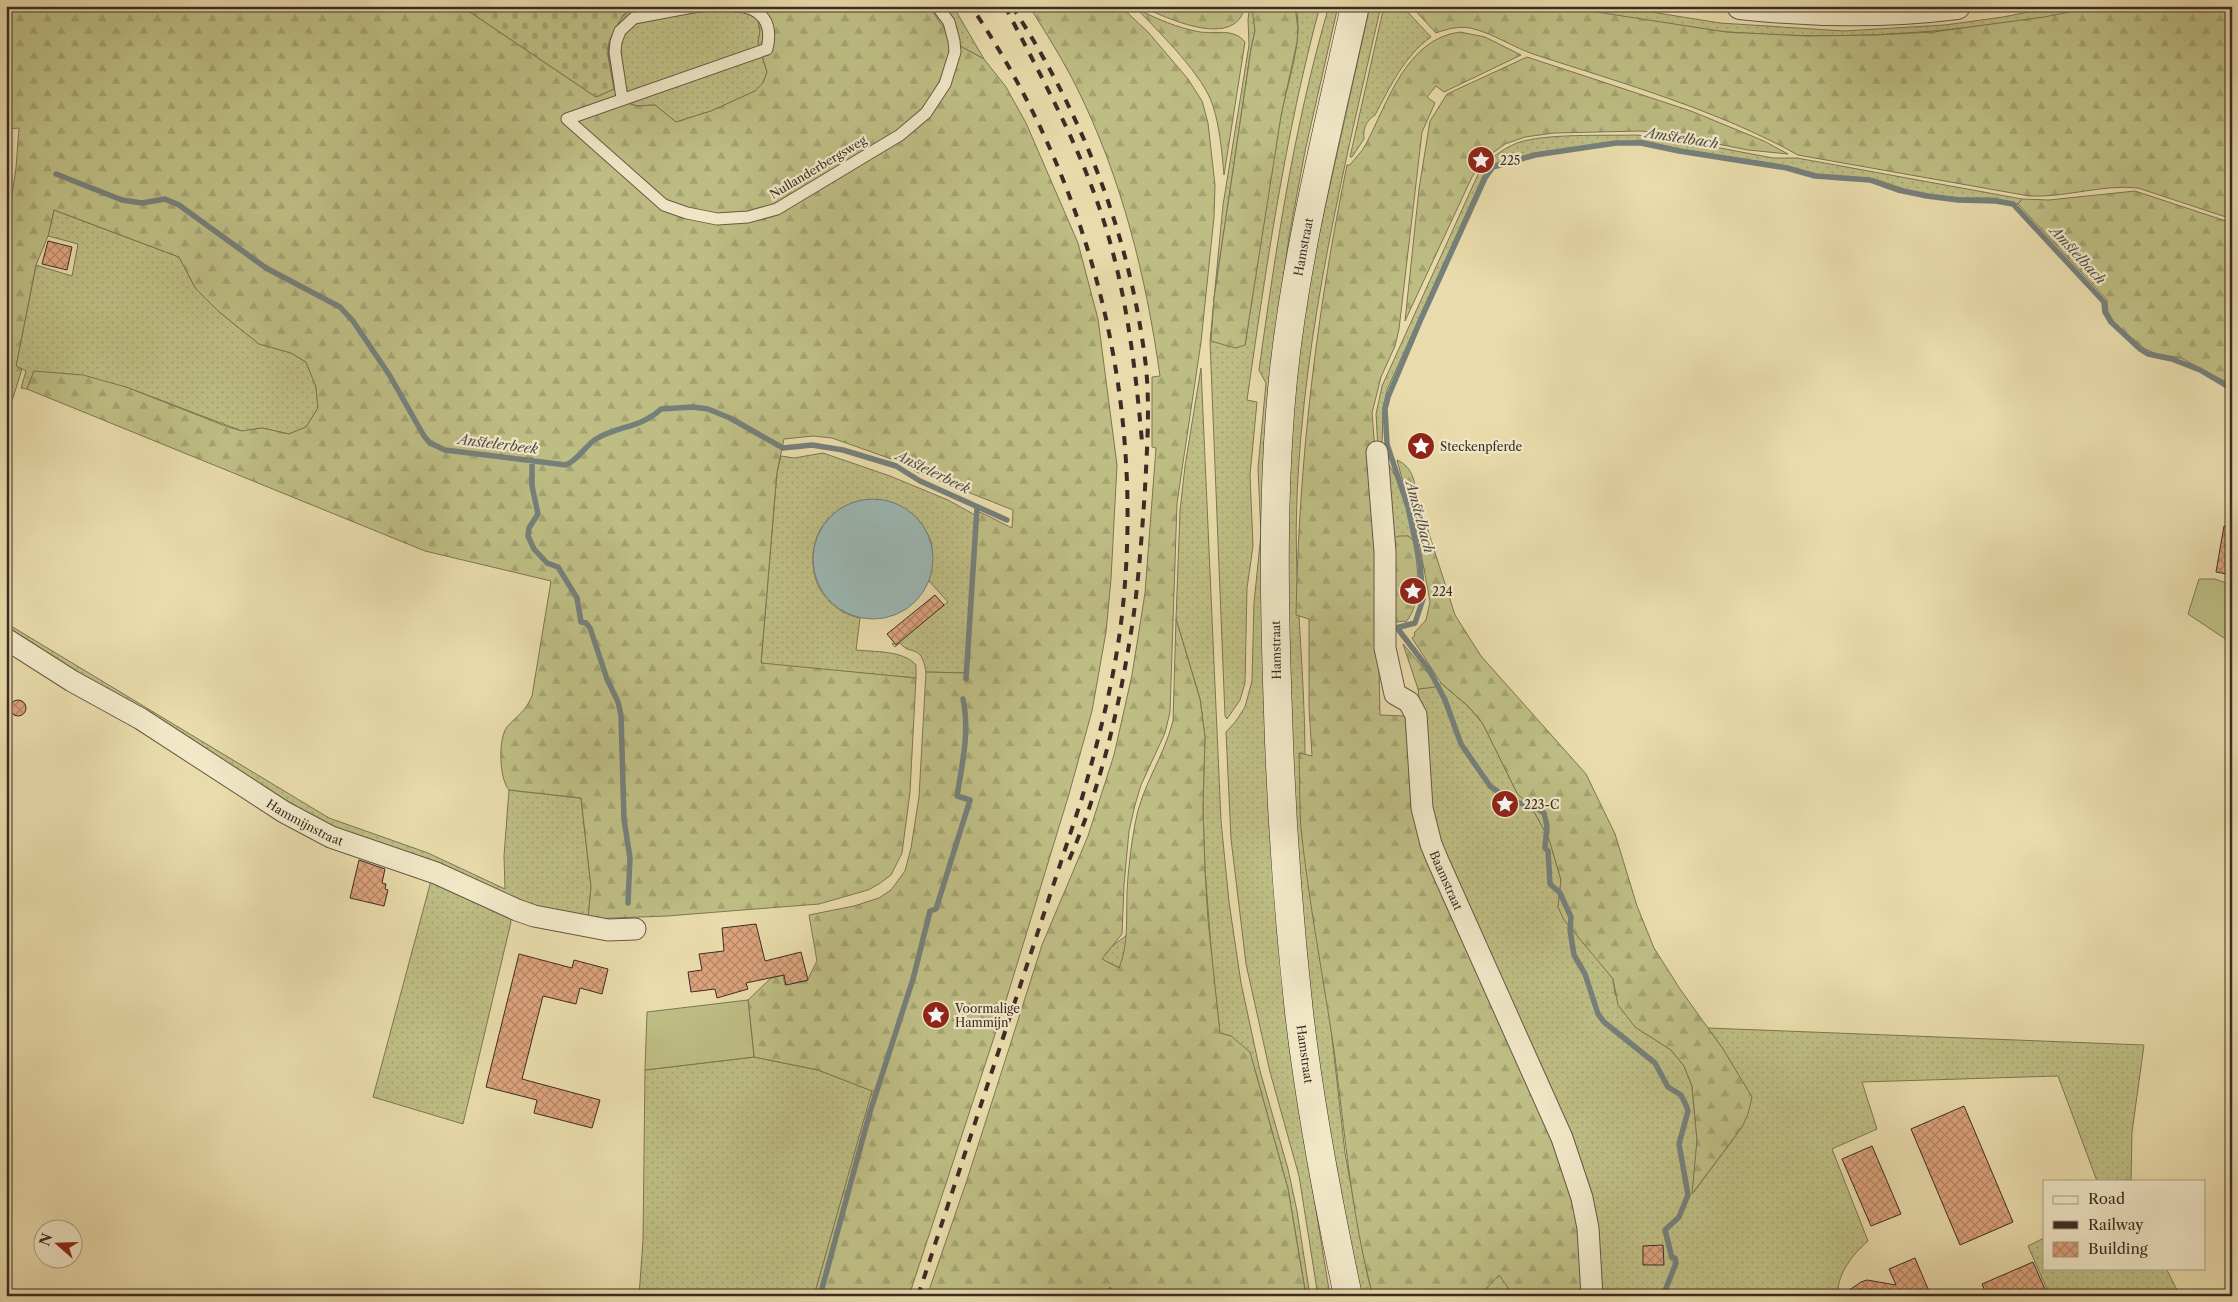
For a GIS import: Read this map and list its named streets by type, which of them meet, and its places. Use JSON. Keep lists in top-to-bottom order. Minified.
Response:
{"streets":{"main road":["Hamstraat"],"street":["Hammijnstraat","Baamstraat"],"lane":["Nullanderbergsweg"]},"water":["Amstelbach","Anstelerbeek"],"places":{"place":["225","Steckenpferde","224","223-C","Voormalige Hammijn"]},"legend":["Road","Railway","Building"],"north":"left"}
